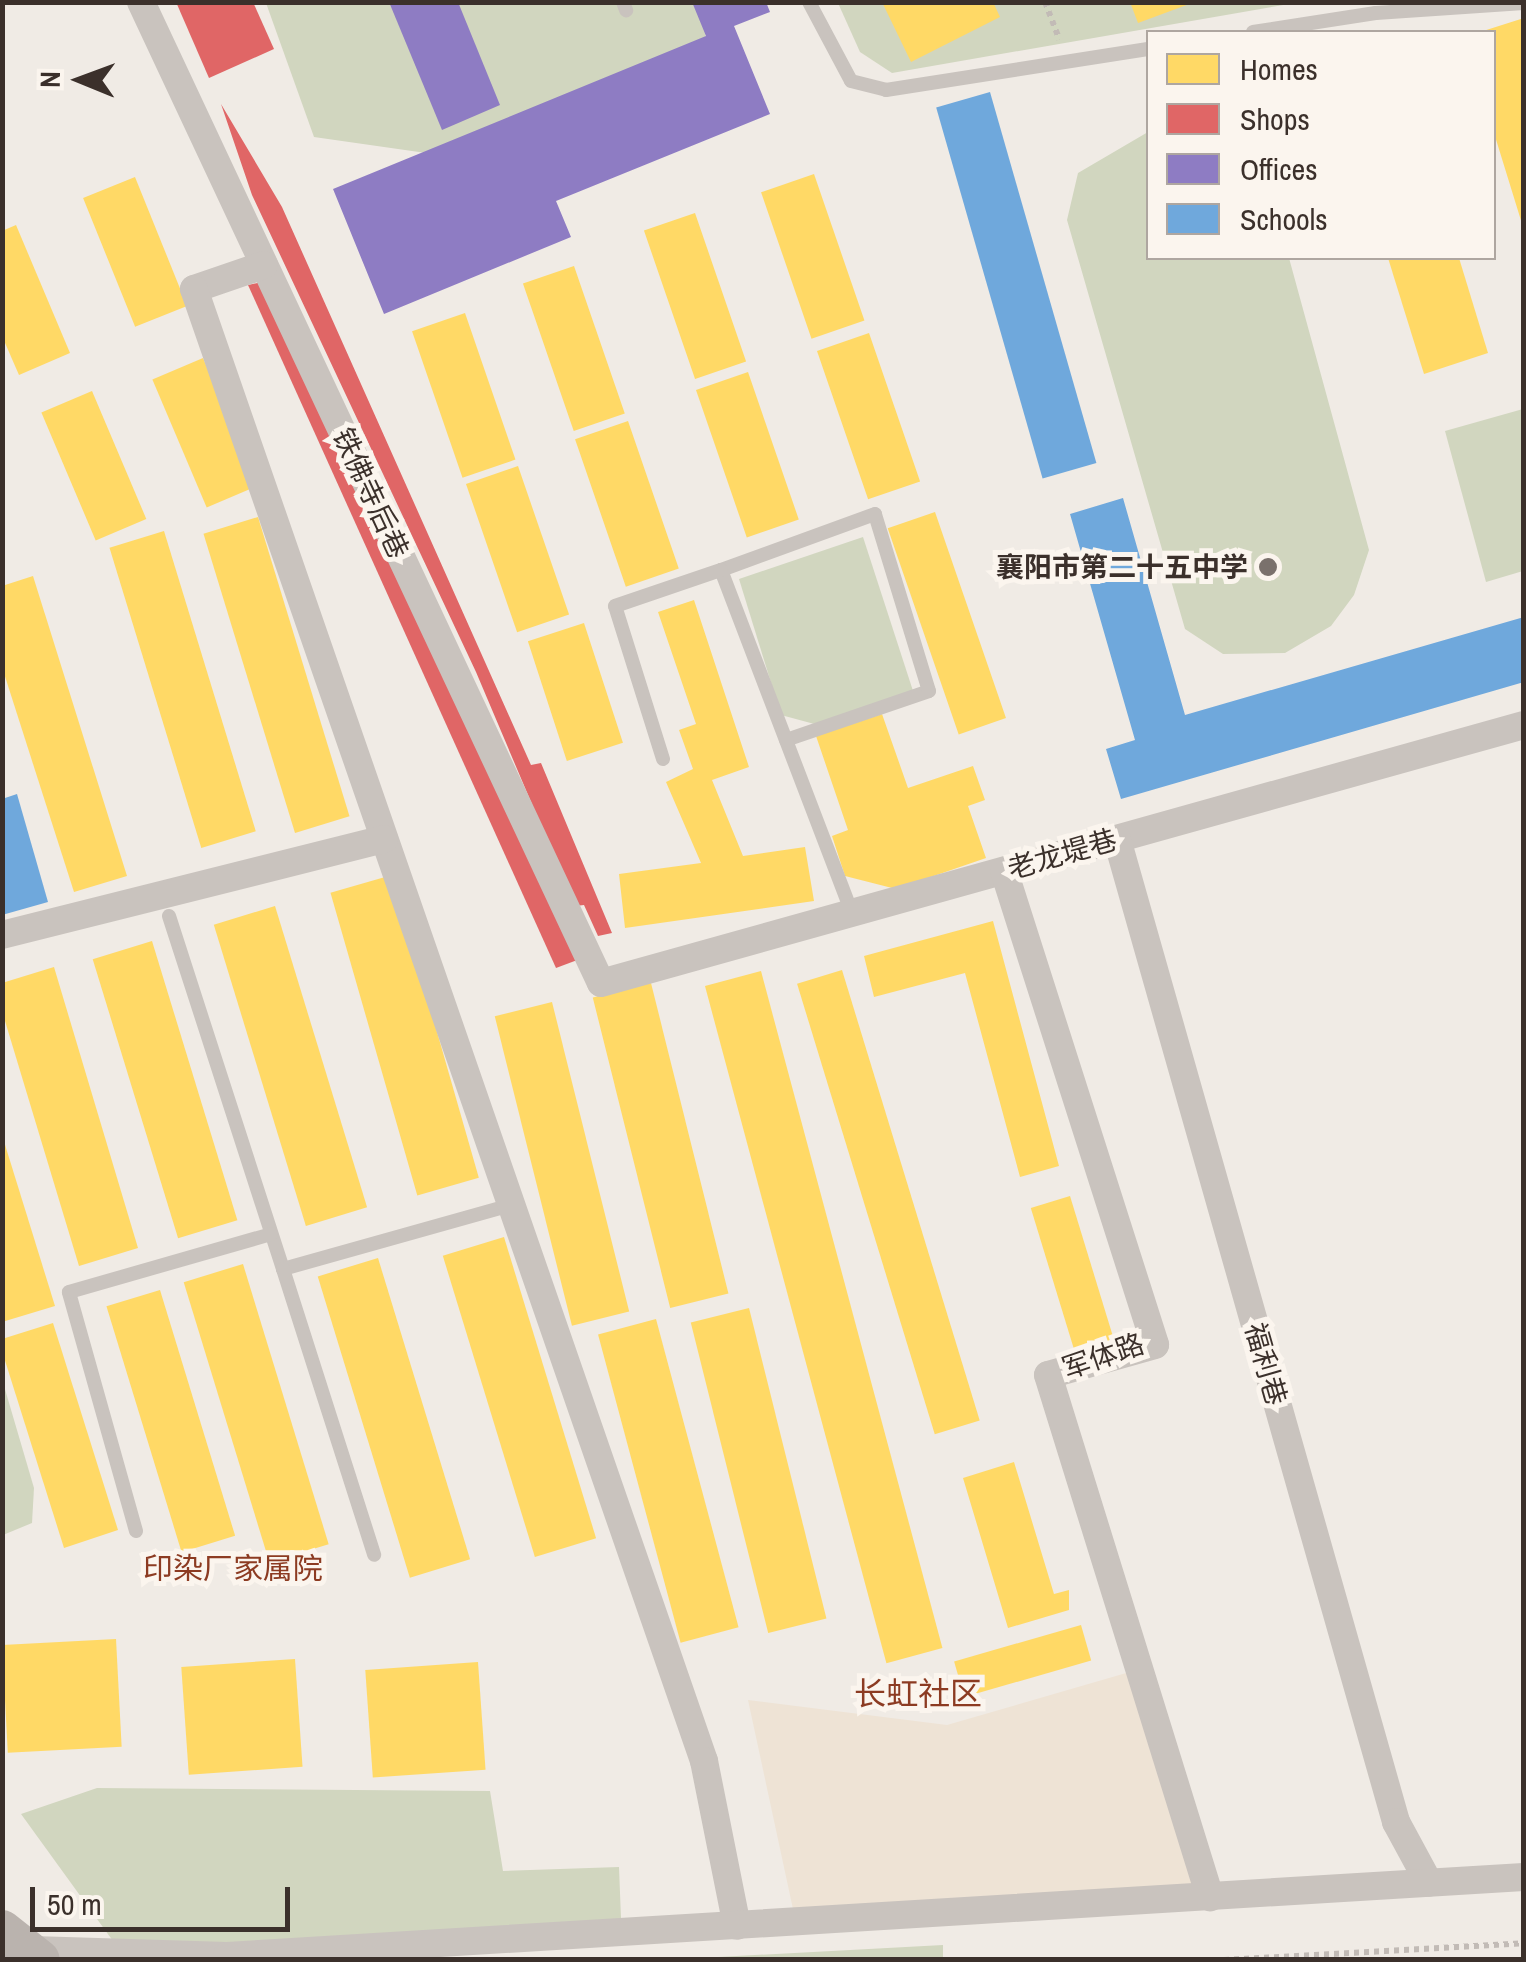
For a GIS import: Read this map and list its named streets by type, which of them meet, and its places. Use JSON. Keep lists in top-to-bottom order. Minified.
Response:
{"streets":{"street":["铁佛寺后巷","老龙堤巷","军体路","福利巷"]},"crossings":[["铁佛寺后巷","老龙堤巷"],["老龙堤巷","军体路"],["老龙堤巷","福利巷"]],"districts":["印染厂家属院","长虹社区"],"places":["襄阳市第二十五中学"],"legend":["Homes","Shops","Offices","Schools"],"scale_bar":"50 m","north":"left"}
